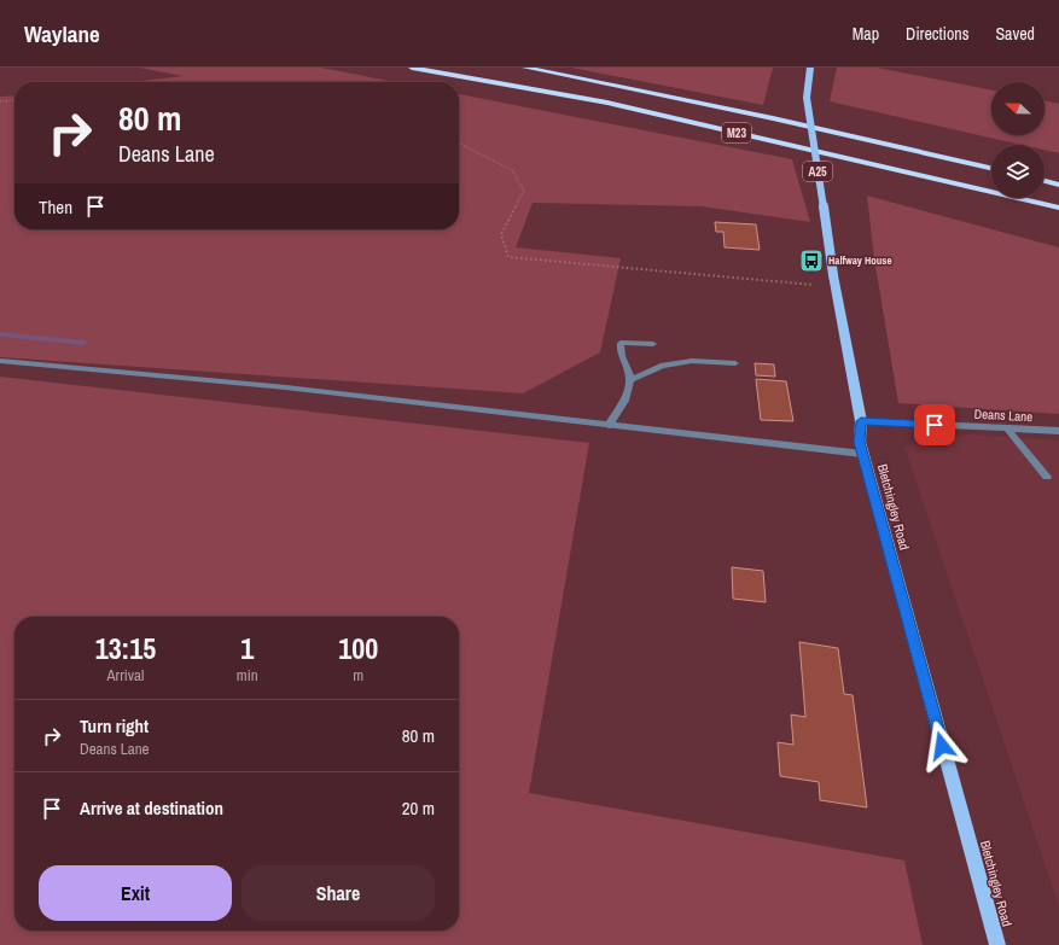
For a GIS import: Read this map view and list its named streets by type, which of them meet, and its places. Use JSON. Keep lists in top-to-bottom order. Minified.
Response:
{"streets":{"highway":["M23"],"main road":["A25","Bletchingley Road"],"street":["Deans Lane"]},"crossings":[["Deans Lane","Bletchingley Road"]],"places":{"bus stop":["Halfway House"]},"north":"left","page":{"header":"Waylane","nav":["Map","Directions","Saved"],"turn":["80 m","Deans Lane"],"then":"Then","eta":["13:15","Arrival","1","min","100","m"],"list":[{"name":"Turn right","note":"Deans Lane","value":"80 m"},{"name":"Arrive at destination","value":"20 m"}],"buttons":["Exit","Share"]}}
